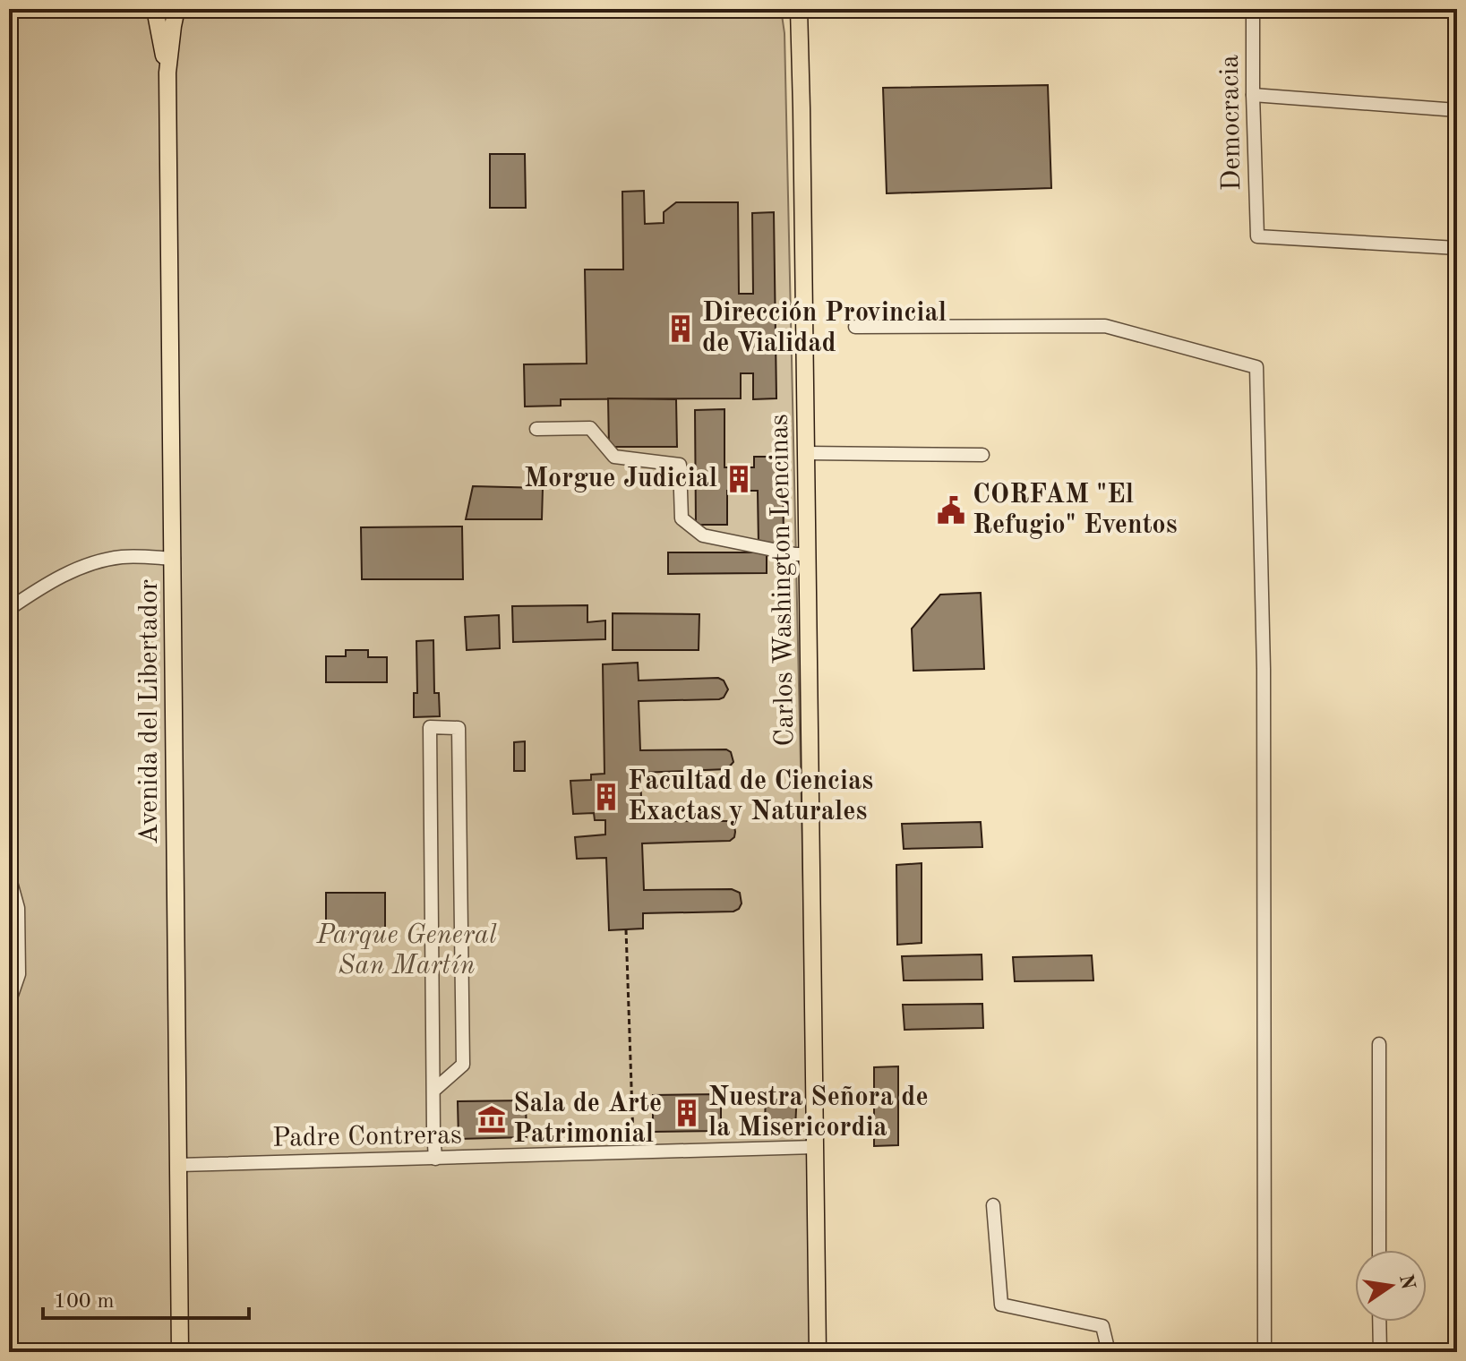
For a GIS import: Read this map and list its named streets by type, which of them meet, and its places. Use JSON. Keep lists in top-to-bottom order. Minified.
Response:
{"streets":{"main road":["Carlos Washington Lencinas","Avenida del Libertador"],"street":["Democracia","Padre Contreras"]},"crossings":[["Carlos Washington Lencinas","Padre Contreras"],["Avenida del Libertador","Padre Contreras"]],"parks":["Parque General San Martín"],"places":{"building":["Dirección Provincial de Vialidad","Morgue Judicial","Facultad de Ciencias Exactas y Naturales","Nuestra Señora de la Misericordia"],"public building":["CORFAM \"El Refugio\" Eventos"],"museum":["Sala de Arte Patrimonial"]},"scale_bar":"100 m","north":"right"}
